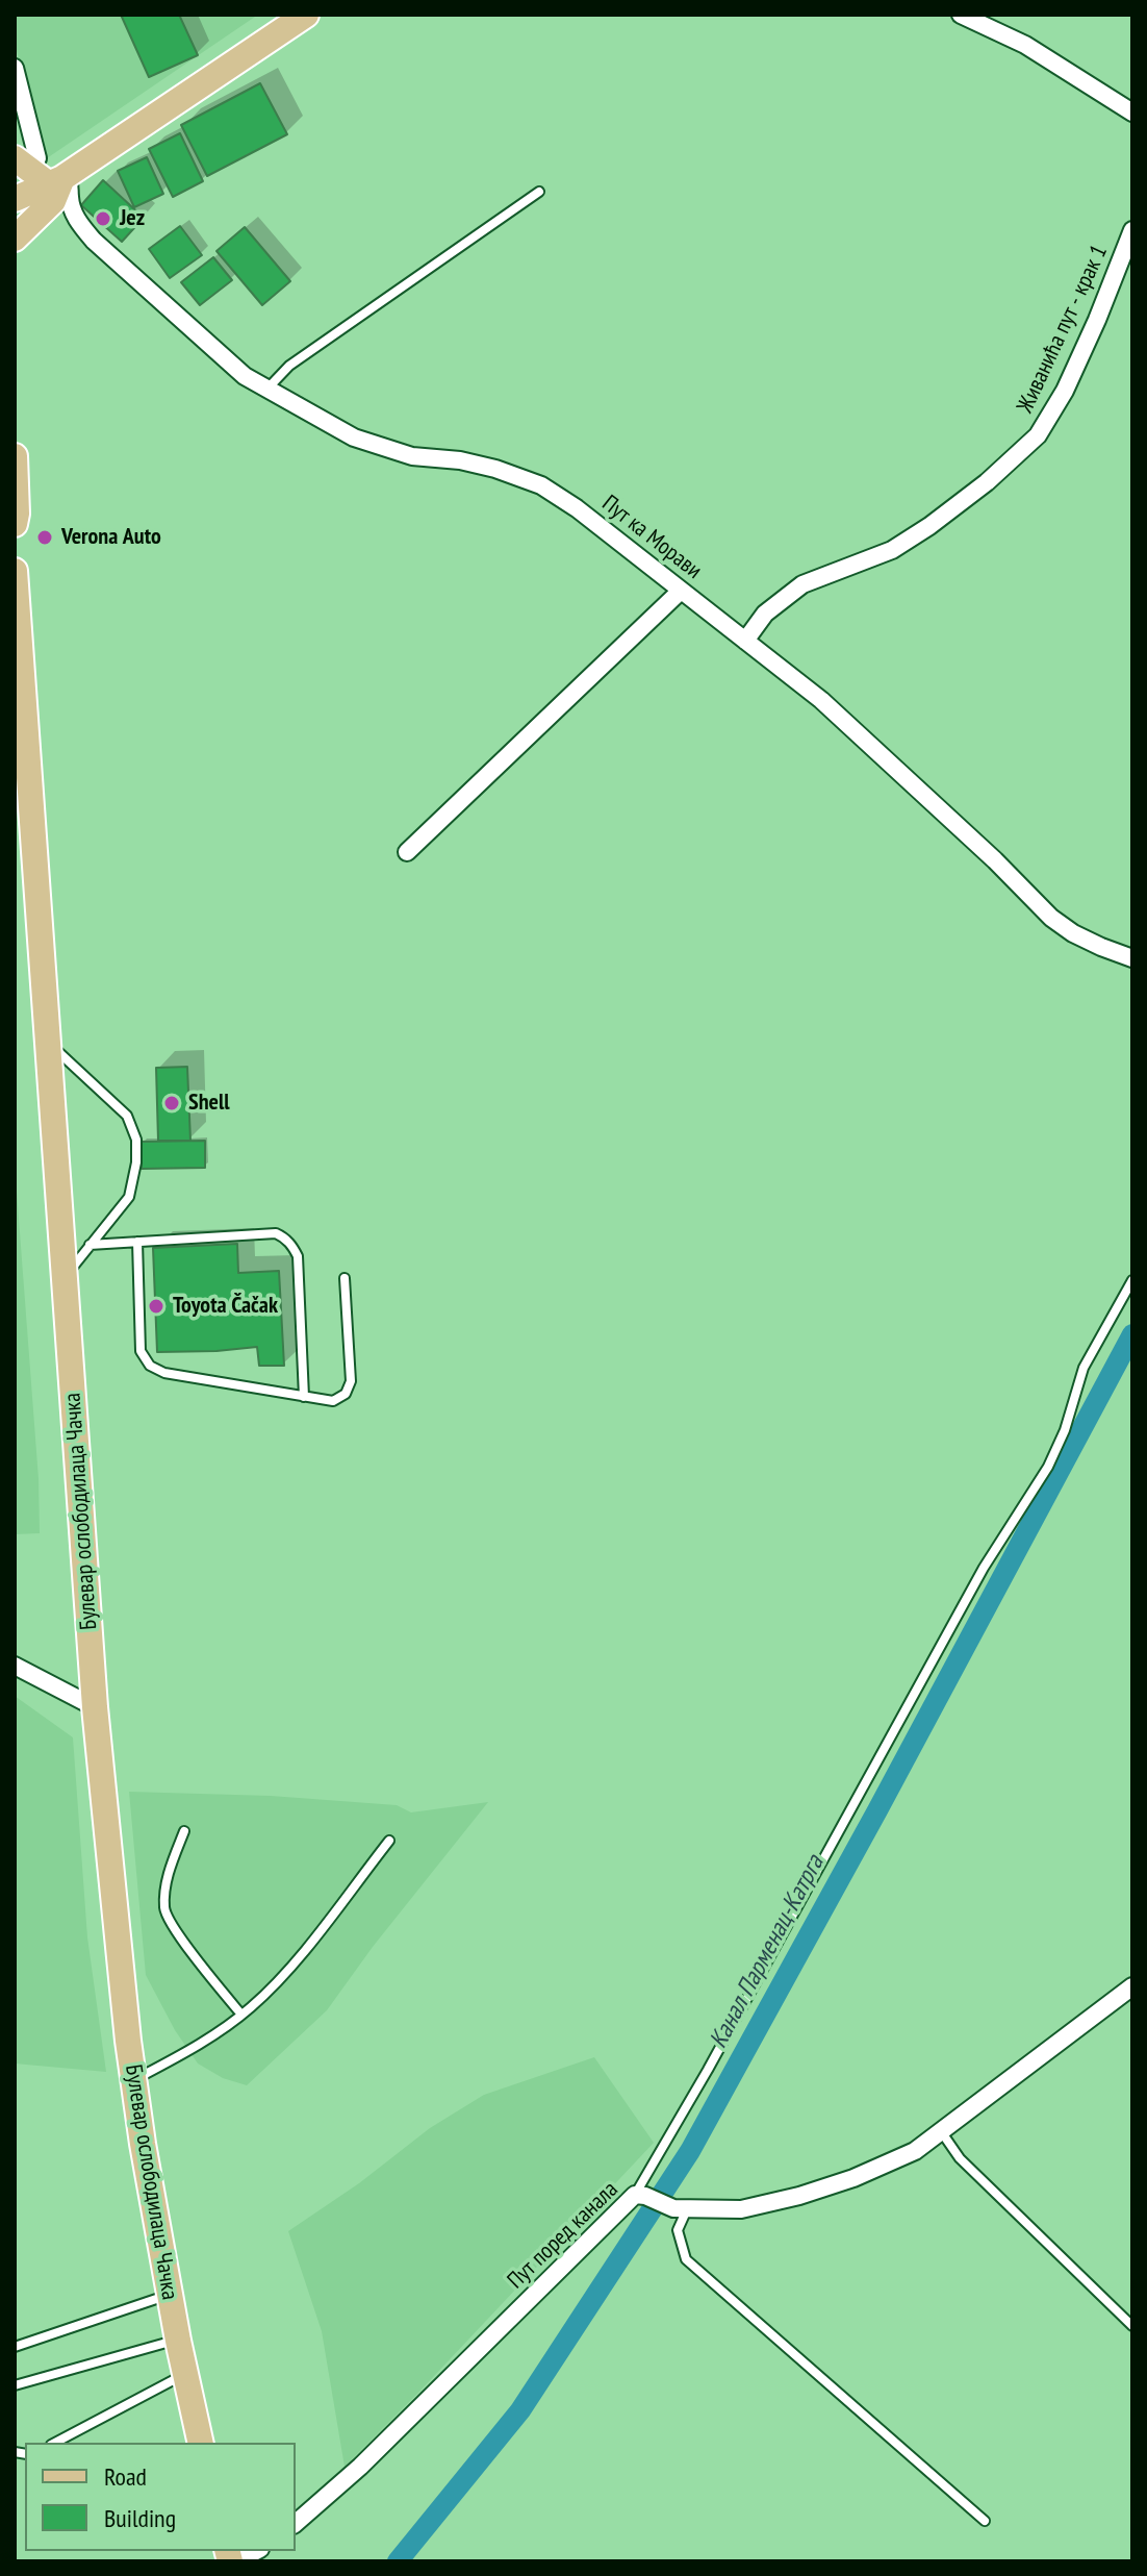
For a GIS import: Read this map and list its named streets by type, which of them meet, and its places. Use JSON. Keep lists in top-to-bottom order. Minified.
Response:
{"streets":{"main road":["Булевар ослободилаца Чачка"],"street":["Живанића пут - крак 1","Пут ка Морави","Пут поред канала"]},"crossings":[["Живанића пут - крак 1","Пут ка Морави"]],"water":["Канал Парменац-Катрга"],"places":["Jez","Verona Auto","Shell","Toyota Čačak"],"legend":["Road","Building"]}
